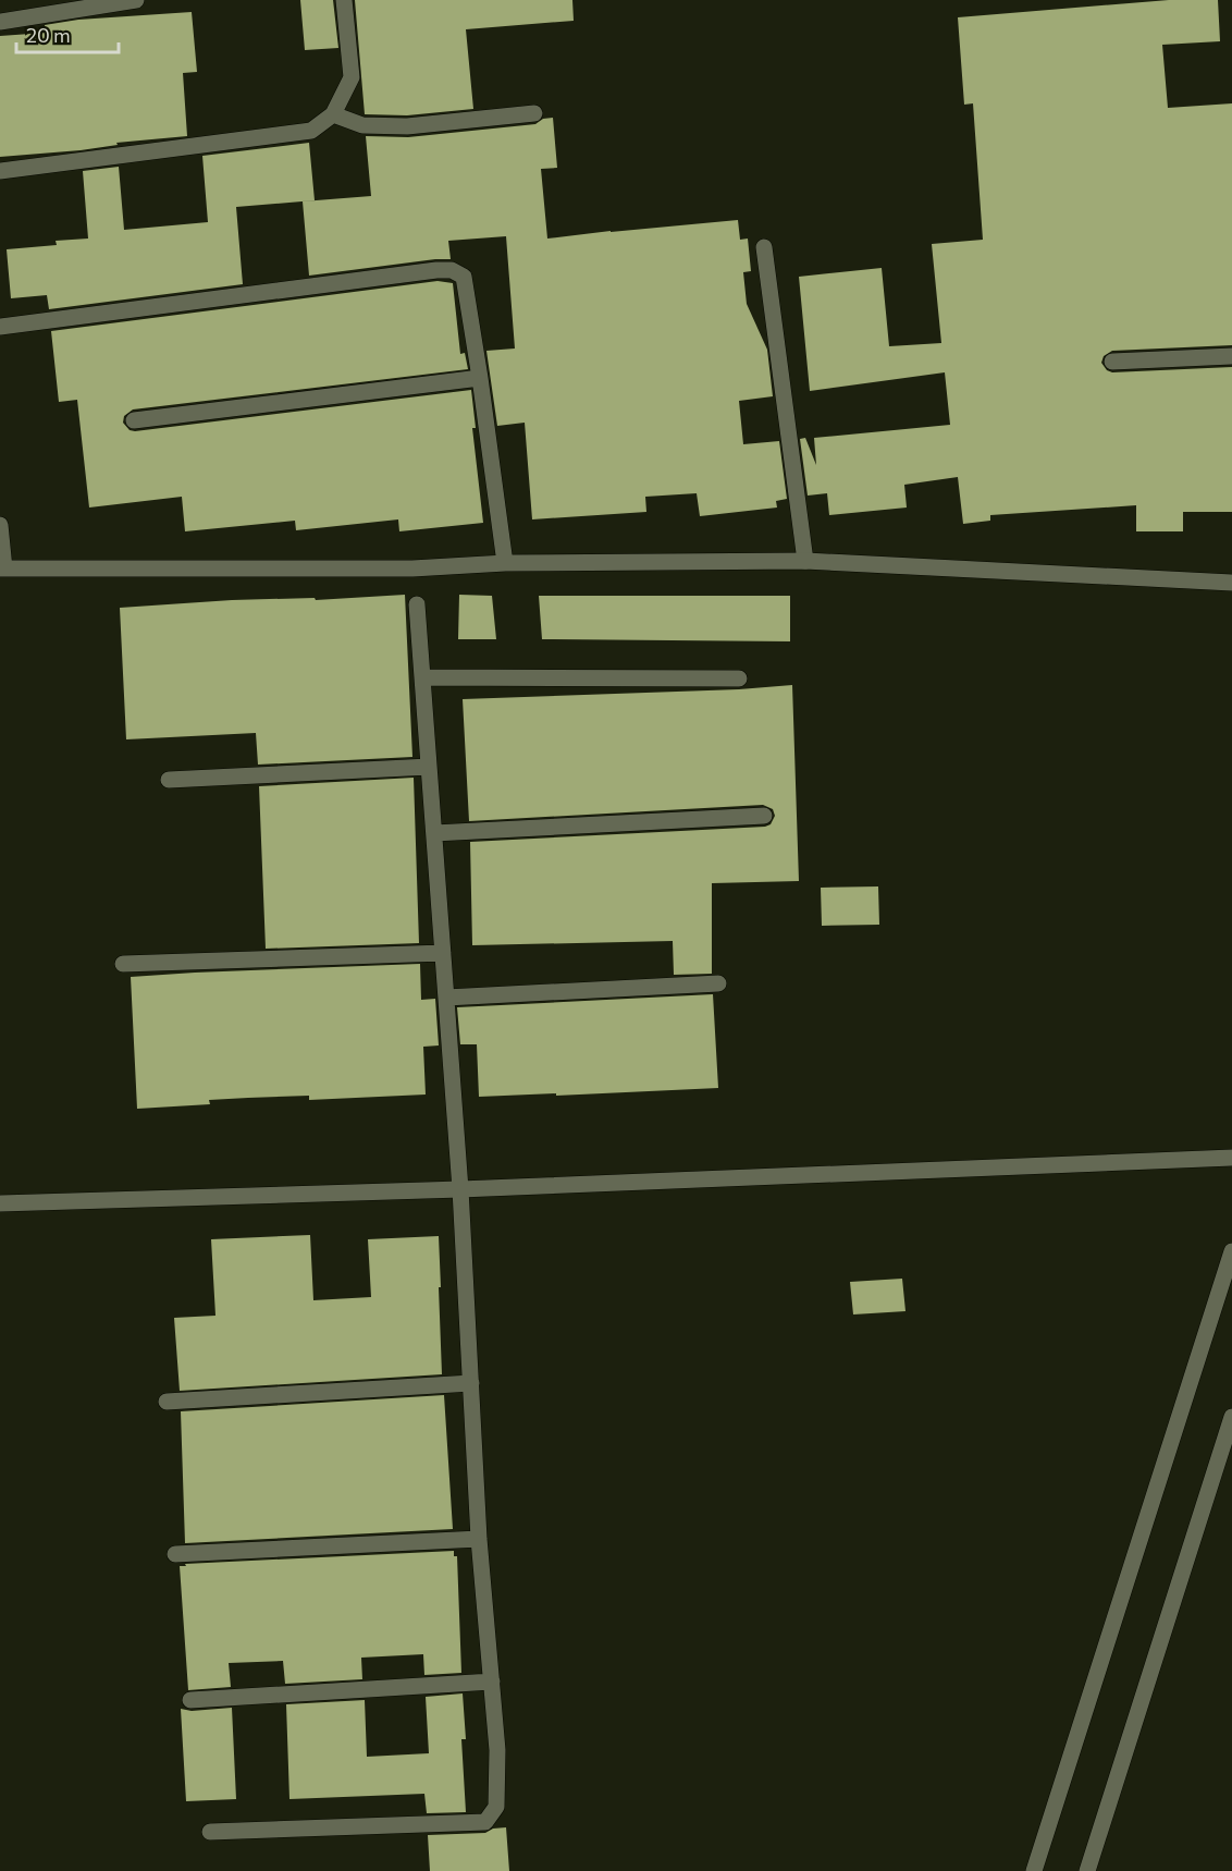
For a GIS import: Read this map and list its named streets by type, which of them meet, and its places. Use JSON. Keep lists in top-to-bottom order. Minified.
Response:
{"scale_bar":"20 m"}
